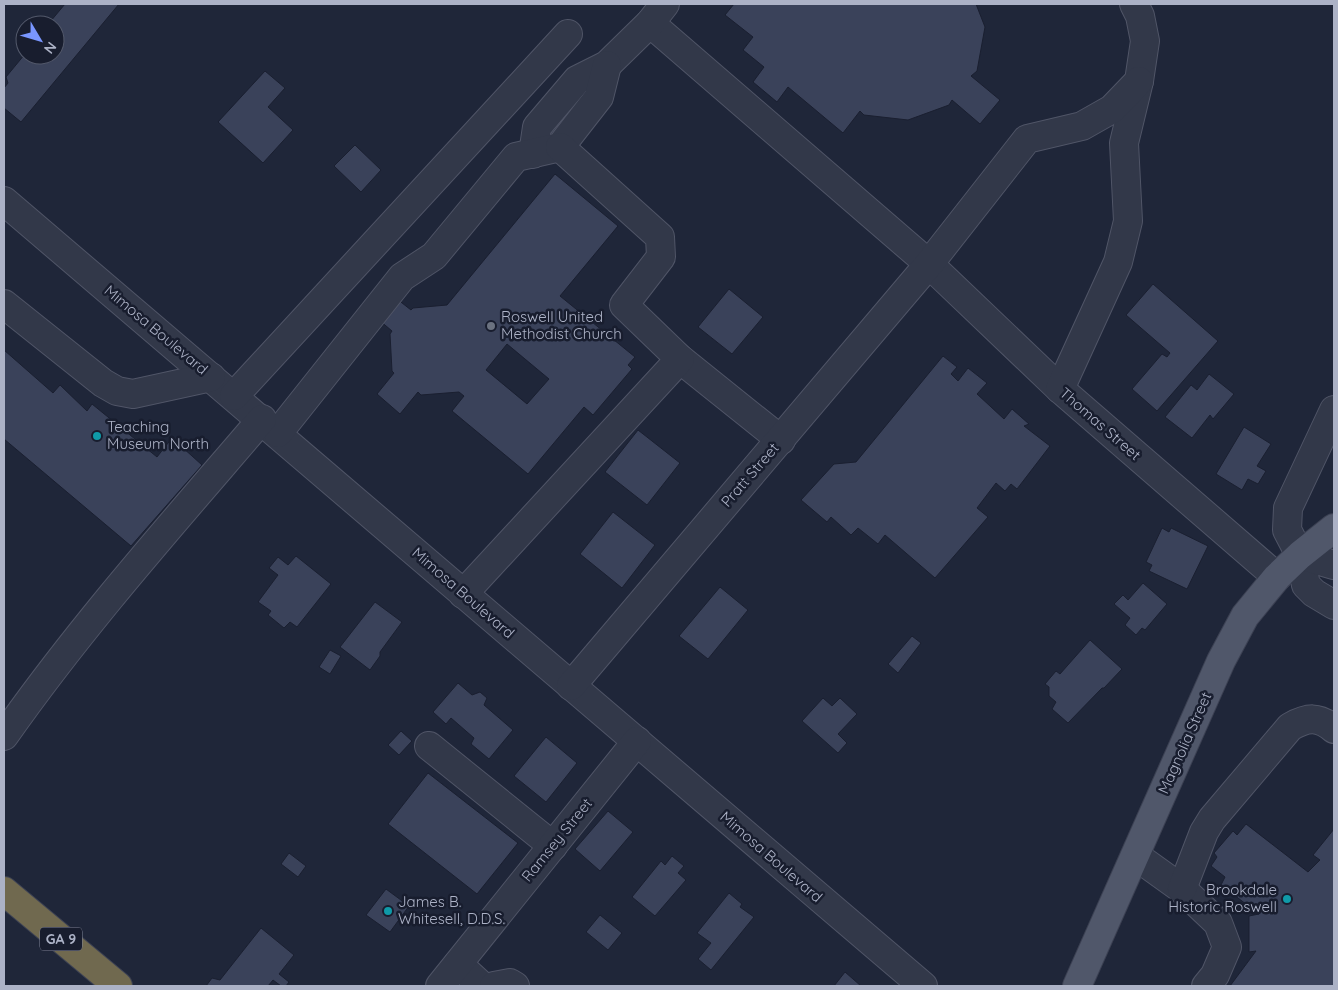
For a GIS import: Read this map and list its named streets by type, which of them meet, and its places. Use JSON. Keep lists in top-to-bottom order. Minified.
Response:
{"streets":{"highway":["GA 9"],"main road":["Magnolia Street"],"street":["Mimosa Boulevard","Thomas Street","Pratt Street","Ramsey Street"]},"crossings":[["Mimosa Boulevard","Pratt Street"],["Mimosa Boulevard","Ramsey Street"],["Thomas Street","Pratt Street"],["Thomas Street","Magnolia Street"]],"places":["Roswell United Methodist Church","Teaching Museum North","Brookdale Historic Roswell","James B. Whitesell, D.D.S."],"north":"bottom right"}
